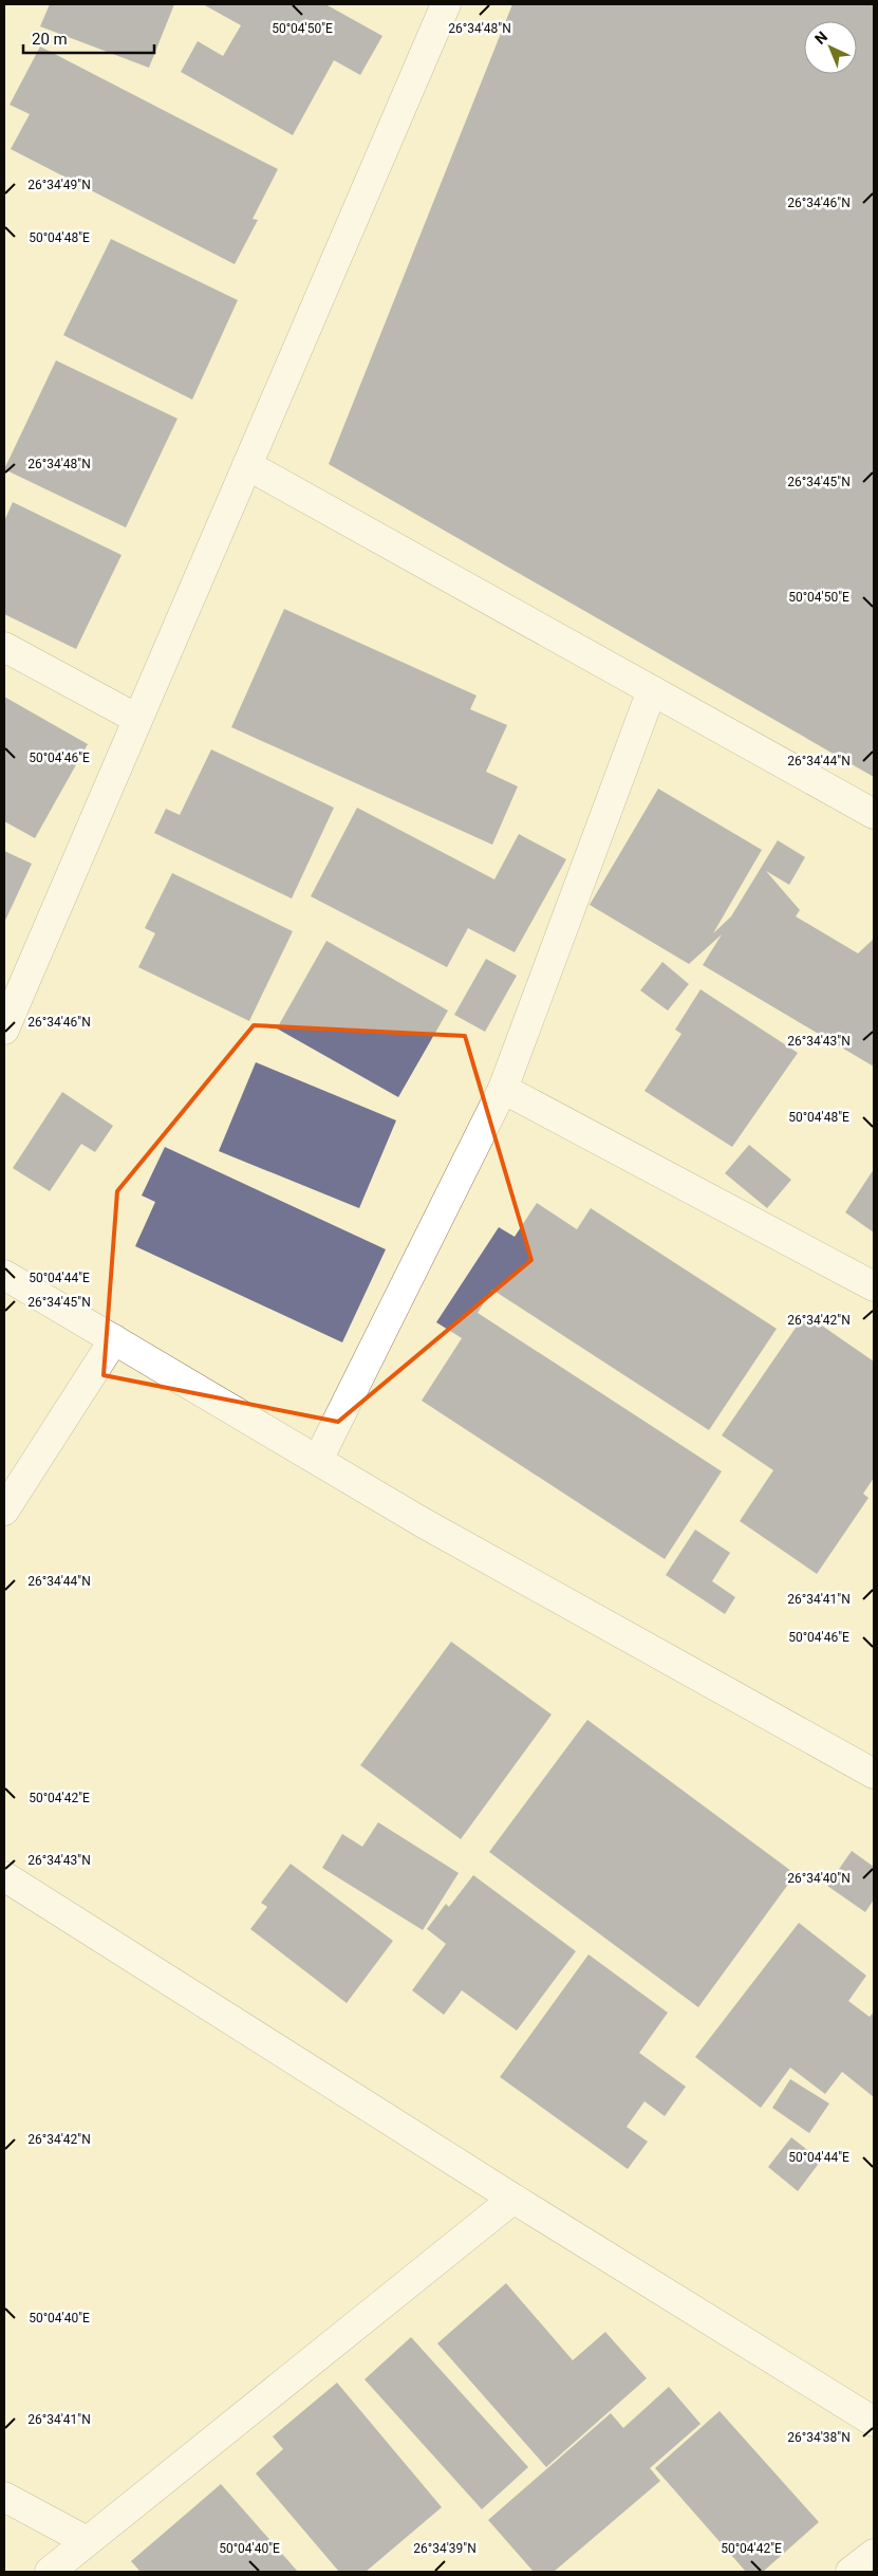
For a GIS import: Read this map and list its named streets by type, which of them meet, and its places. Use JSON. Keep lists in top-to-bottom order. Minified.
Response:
{"scale_bar":"20 m","north":"top left","coordinates":["26°34'48\"N","50°04'50\"E","26°34'49\"N","26°34'46\"N","50°04'48\"E","26°34'45\"N","50°04'46\"E","26°34'44\"N","26°34'43\"N","50°04'44\"E","26°34'42\"N","26°34'41\"N","50°04'42\"E","26°34'40\"N","50°04'40\"E","26°34'38\"N","26°34'39\"N"]}
